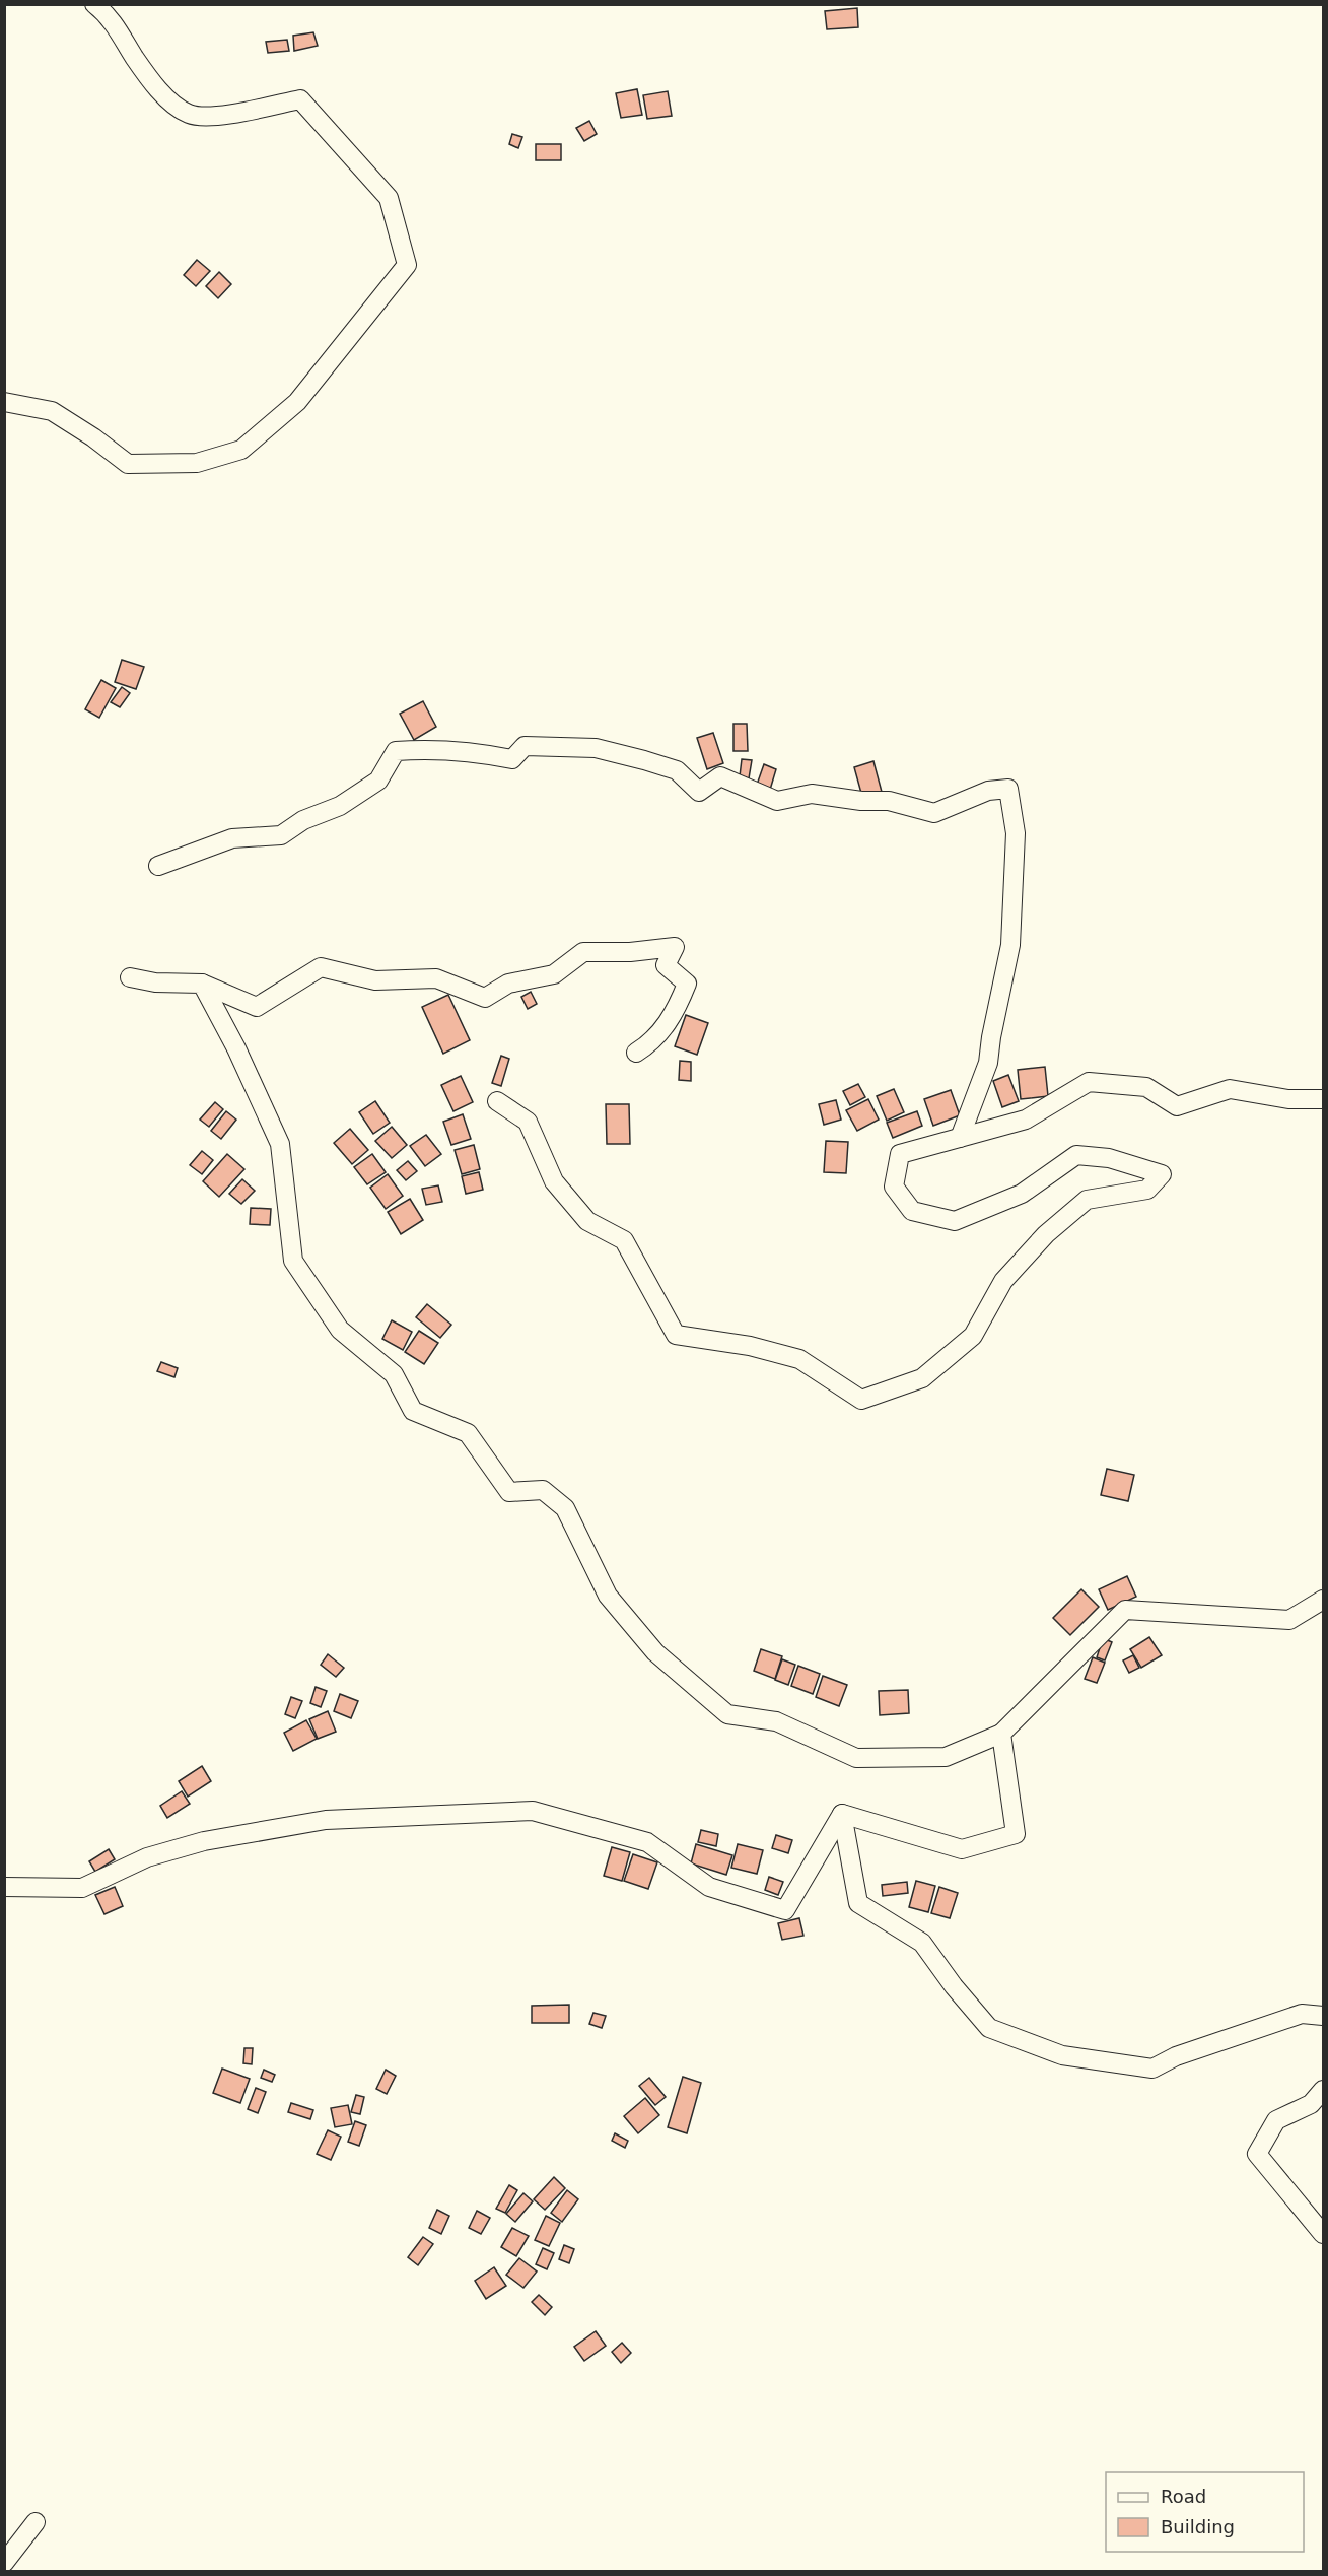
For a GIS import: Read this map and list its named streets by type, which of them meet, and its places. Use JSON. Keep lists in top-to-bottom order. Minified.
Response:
{"legend":["Road","Building"]}
